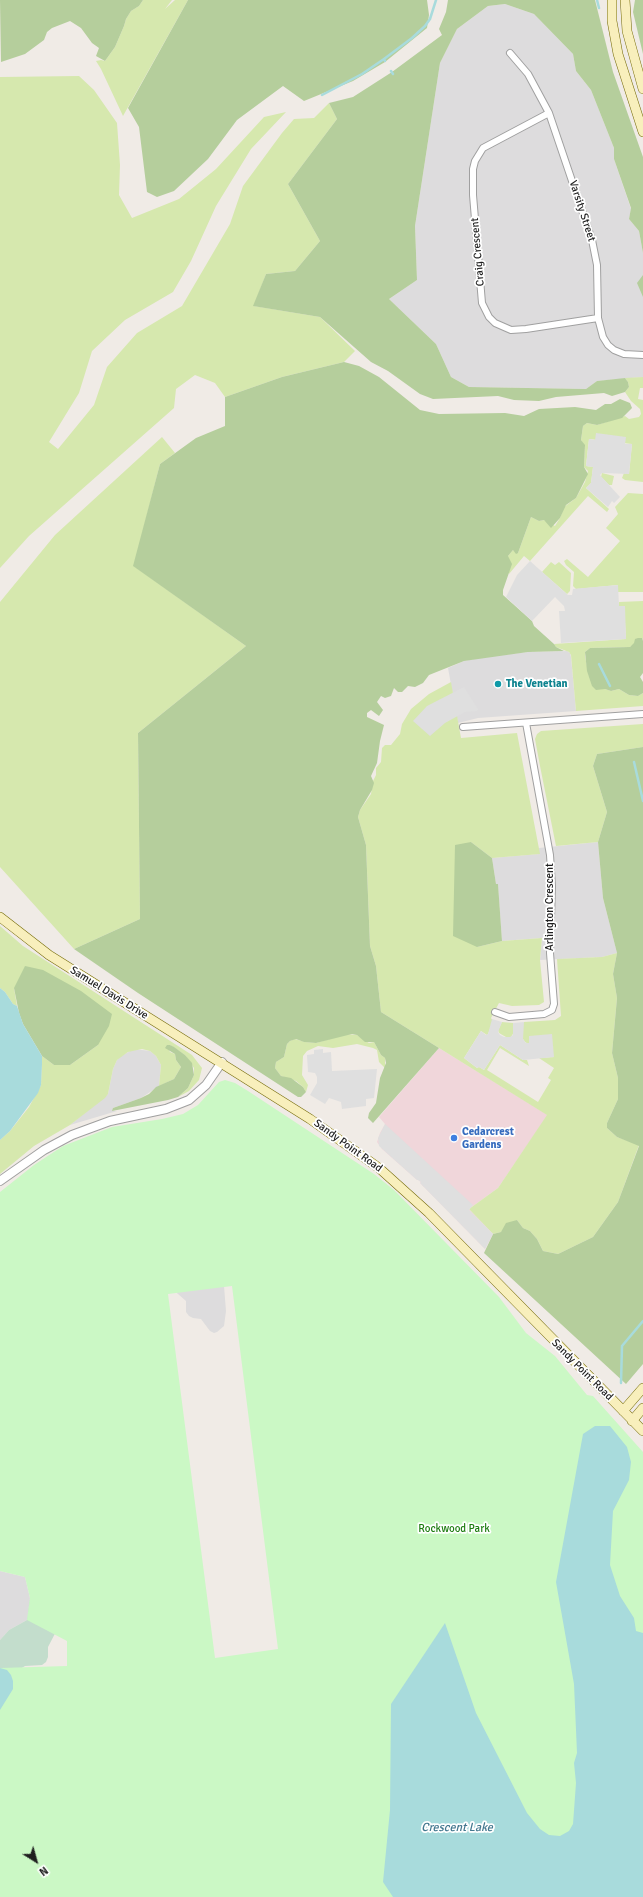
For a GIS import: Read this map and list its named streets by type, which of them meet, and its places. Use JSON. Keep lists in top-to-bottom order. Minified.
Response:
{"streets":{"main road":["Samuel Davis Drive","Sandy Point Road"],"street":["Varsity Street","Craig Crescent","Arlington Crescent"]},"crossings":[["Varsity Street","Craig Crescent"],["Samuel Davis Drive","Sandy Point Road"]],"water":["Crescent Lake"],"parks":["Rockwood Park"],"places":["The Venetian","Cedarcrest Gardens"],"north":"bottom right"}
